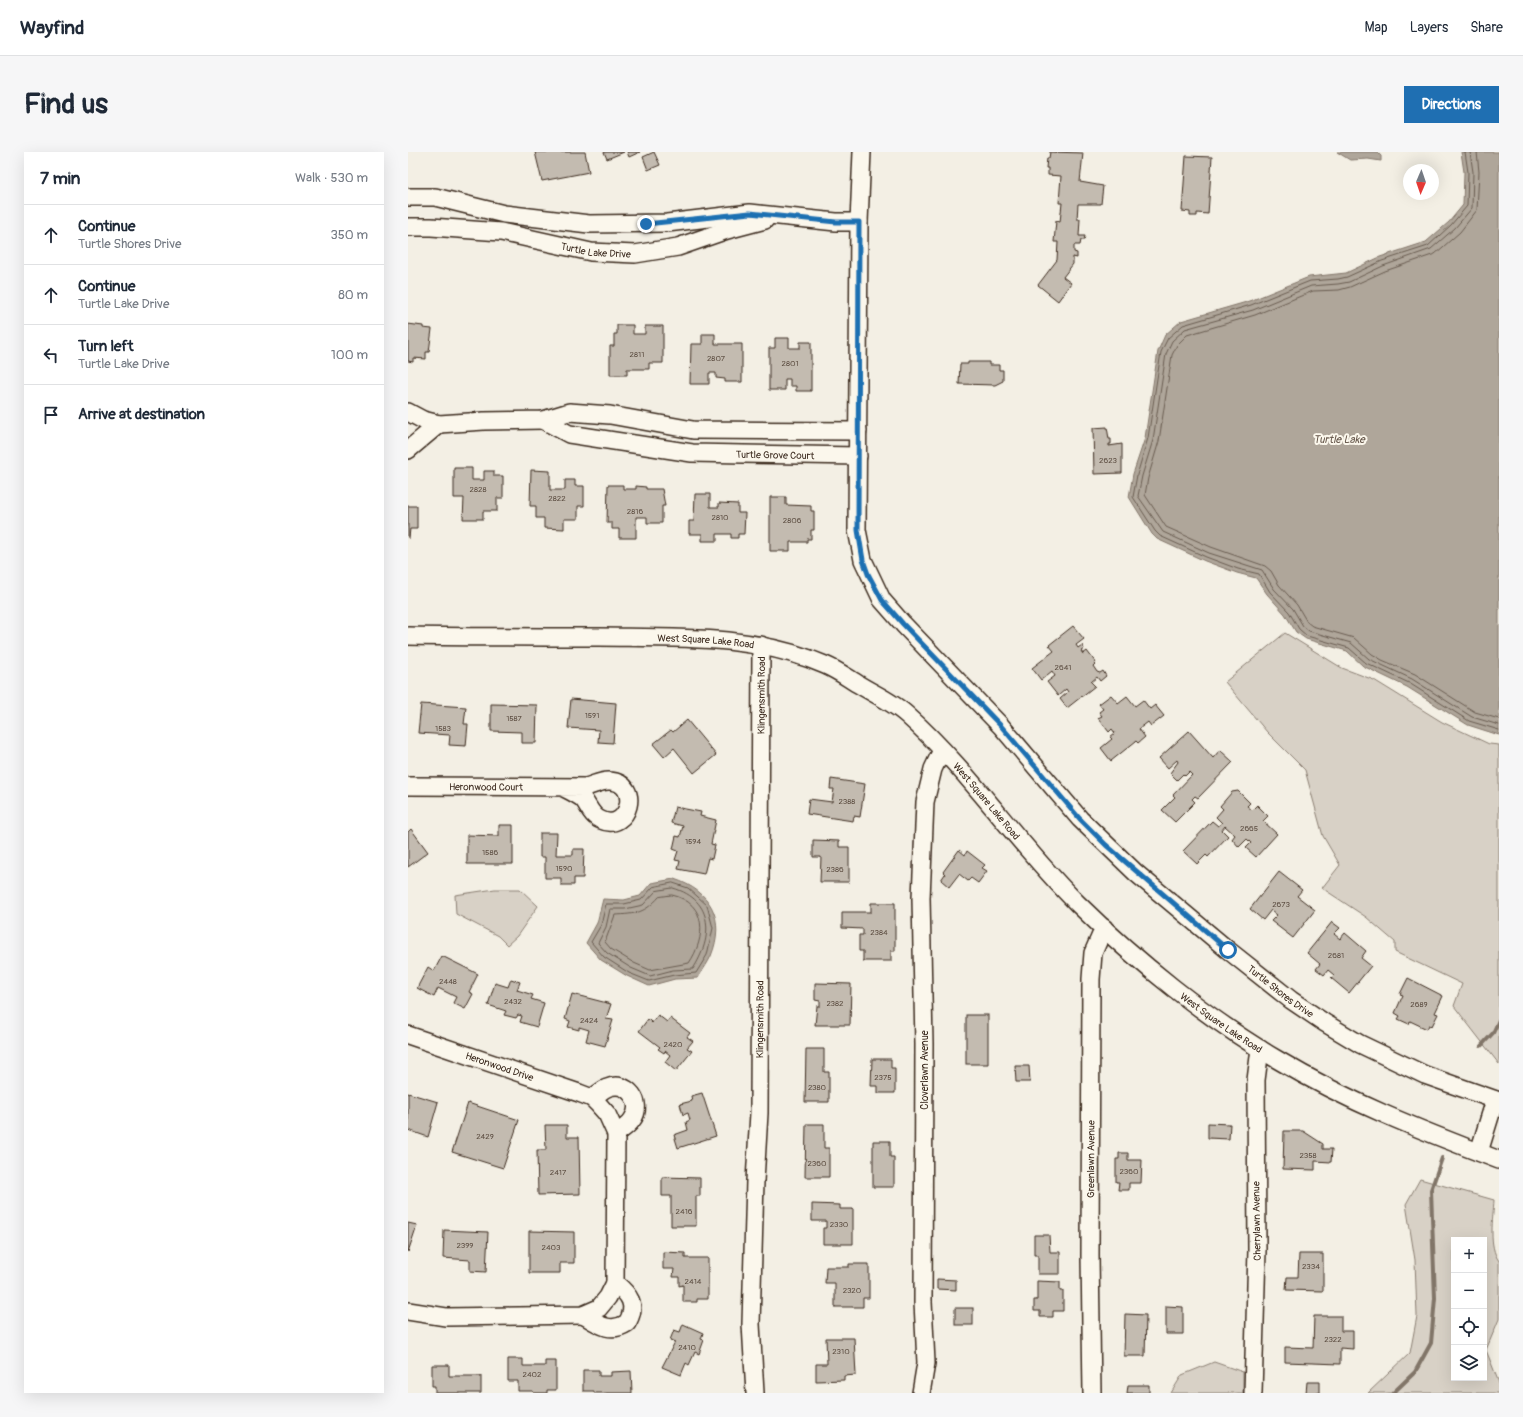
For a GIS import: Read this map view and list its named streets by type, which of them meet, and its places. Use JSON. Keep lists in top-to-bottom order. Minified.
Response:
{"streets":{"street":["Turtle Lake Drive","Turtle Grove Court","West Square Lake Road","Klingensmith Road","Heronwood Court","Turtle Shores Drive","Heronwood Drive","Cloverlawn Avenue","Greenlawn Avenue","Cherrylawn Avenue"]},"crossings":[["Turtle Lake Drive","Turtle Shores Drive"],["Turtle Grove Court","Turtle Shores Drive"],["West Square Lake Road","Klingensmith Road"],["West Square Lake Road","Cloverlawn Avenue"],["West Square Lake Road","Greenlawn Avenue"],["West Square Lake Road","Cherrylawn Avenue"]],"water":["Turtle Lake"],"house_numbers":["2811","2807","2801","2623","2828","2822","2816","2810","2806","2641","1591","1587","1583","2388","2665","1594","1586","1590","2386","2673","2384","2681","2448","2432","2382","2689","2424","2420","2375","2380","2429","2358","2360","2360","2417","2416","2330","2399","2403","2334","2414","2320","2322","2410","2310","2402"],"north":"bottom","page":{"header":"Wayfind","nav":["Map","Layers","Share"],"buttons":"Directions","title":"Find us","heading":["7 min","Walk · 530 m"],"list":[["Continue","Turtle Shores Drive","350 m"],["Continue","Turtle Lake Drive","80 m"],["Turn left","Turtle Lake Drive","100 m"],"Arrive at destination"],"map_buttons":["+","−"]}}
